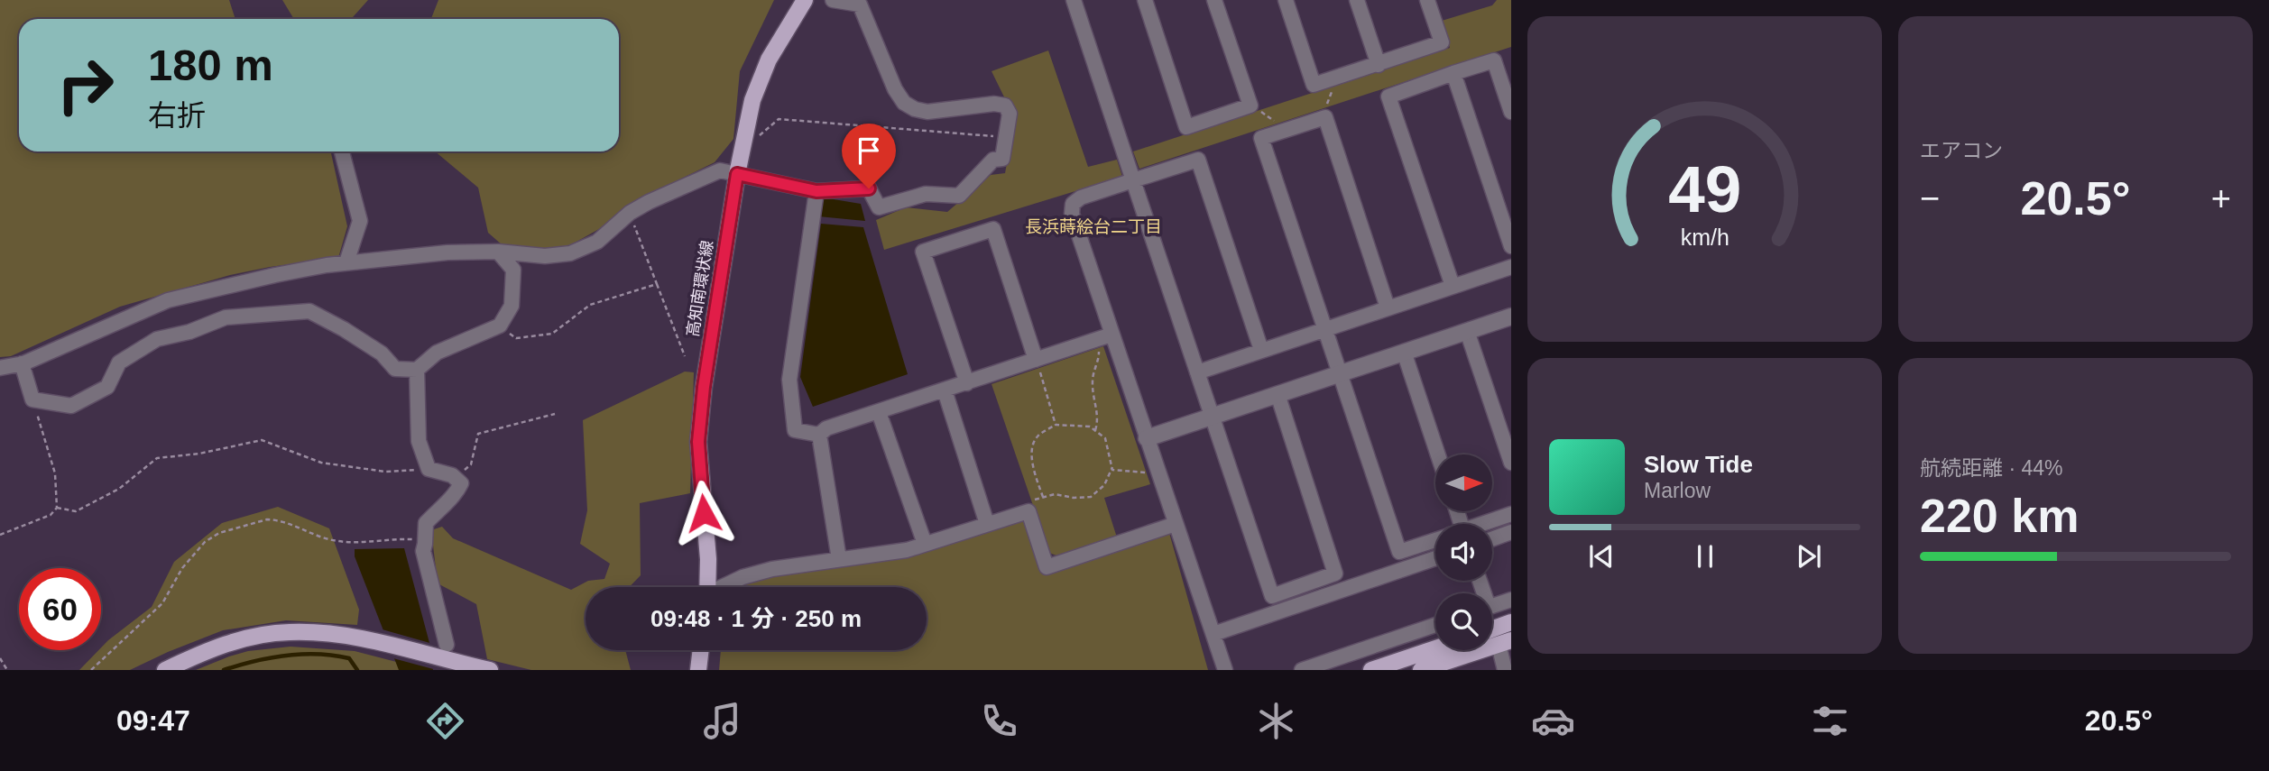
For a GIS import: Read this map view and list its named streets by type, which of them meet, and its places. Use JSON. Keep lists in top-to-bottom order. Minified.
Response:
{"streets":{"main road":["高知南環状線"]},"districts":["長浜蒔絵台二丁目"],"north":"right","page":{"tile":["エアコン",["航続距離 · 44%","220 km"]],"turn":["180 m","右折"],"heat":["−","20.5°","+"],"song":["Slow Tide","Marlow"],"limit":"60","trip":"09:48 · 1 分 · 250 m","tabs":["09:47","20.5°"],"gauge":["49","km/h"]}}
